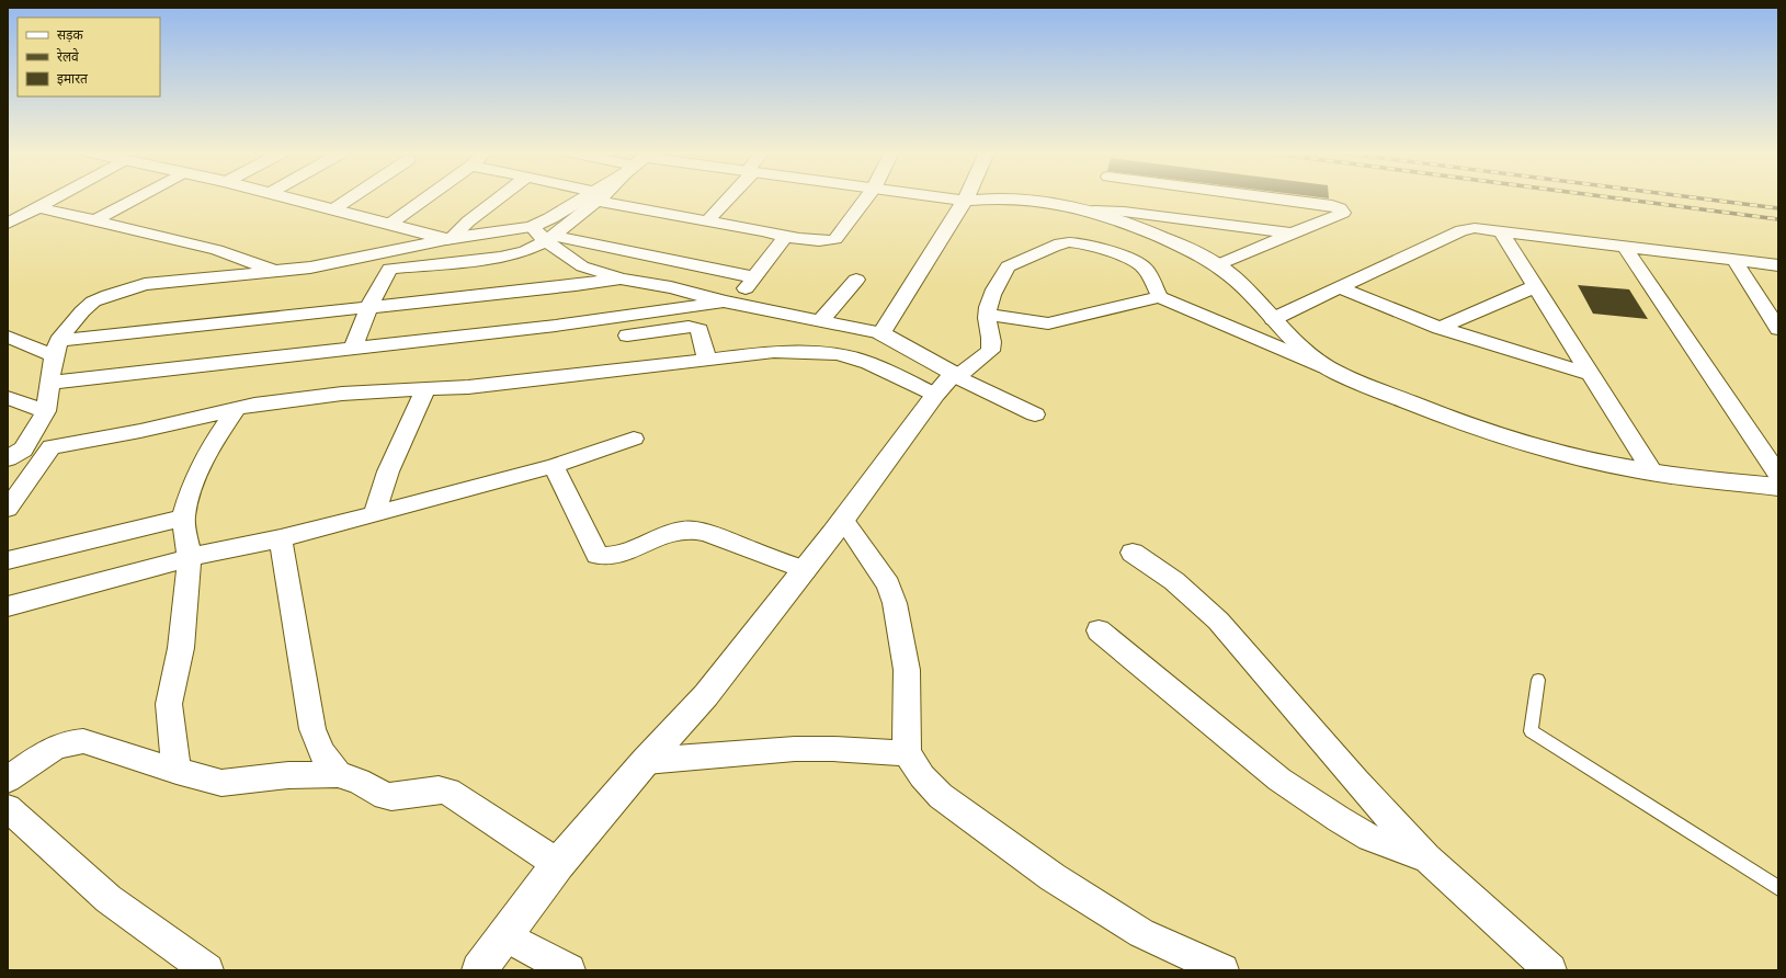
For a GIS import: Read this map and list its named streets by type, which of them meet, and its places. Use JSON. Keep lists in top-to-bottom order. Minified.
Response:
{"legend":["सड़क","रेलवे","इमारत"]}
